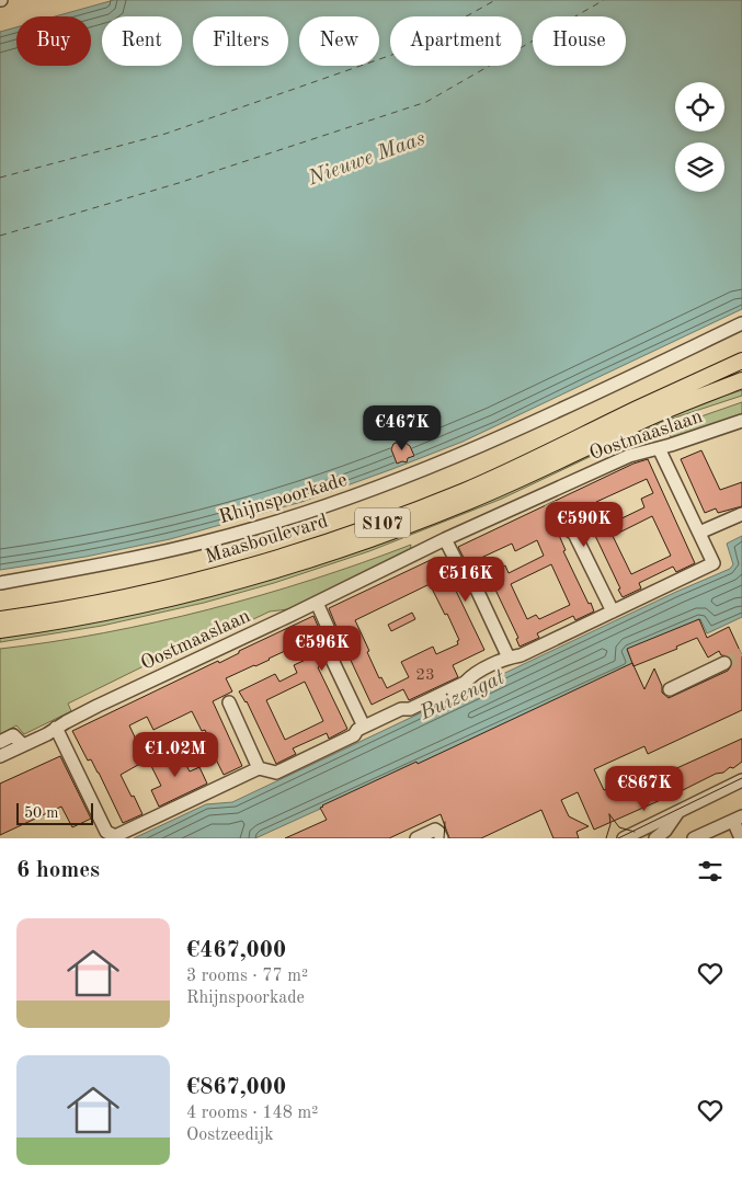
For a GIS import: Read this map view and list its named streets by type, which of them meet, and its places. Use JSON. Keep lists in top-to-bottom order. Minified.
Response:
{"streets":{"main road":["S107","Maasboulevard"],"street":["Oostmaaslaan","Rhijnspoorkade"]},"water":["Nieuwe Maas","Buizengat"],"house_numbers":["23"],"scale_bar":"50 m","page":{"chip":["Buy","Rent","Filters","New","Apartment","House"],"price":["€467K","€590K","€516K","€596K","€1.02M","€867K"],"scale":"50 m","heading":"6 homes","list":[{"name":"€467,000","note":"3 rooms · 77 m² · Rhijnspoorkade"},{"name":"€867,000","note":"4 rooms · 148 m² · Oostzeedijk"}]}}
